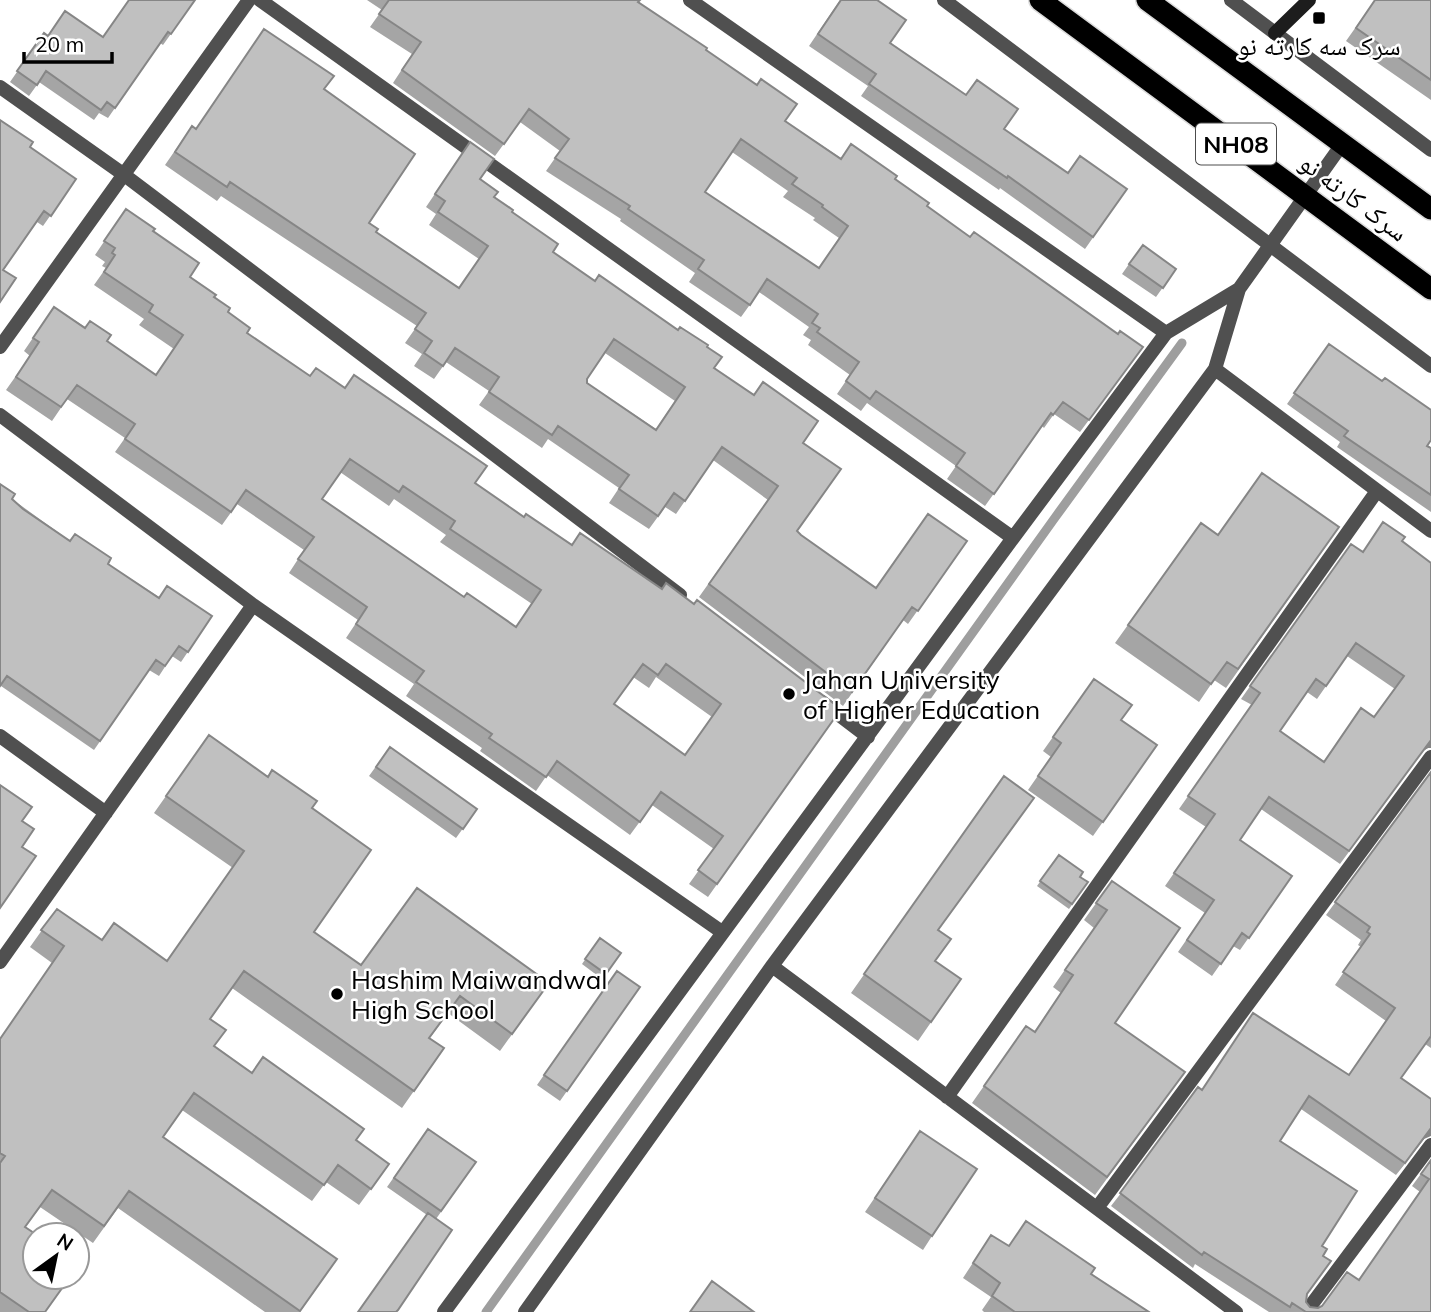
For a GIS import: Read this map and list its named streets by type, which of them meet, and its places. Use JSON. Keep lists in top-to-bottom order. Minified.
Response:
{"streets":{"highway":["NH08","سرک کارته نو"]},"places":{"transit":["سرک سه کارته نو"],"other":["Jahan University of Higher Education","Hashim Maiwandwal High School"]},"scale_bar":"20 m","north":"top right"}
